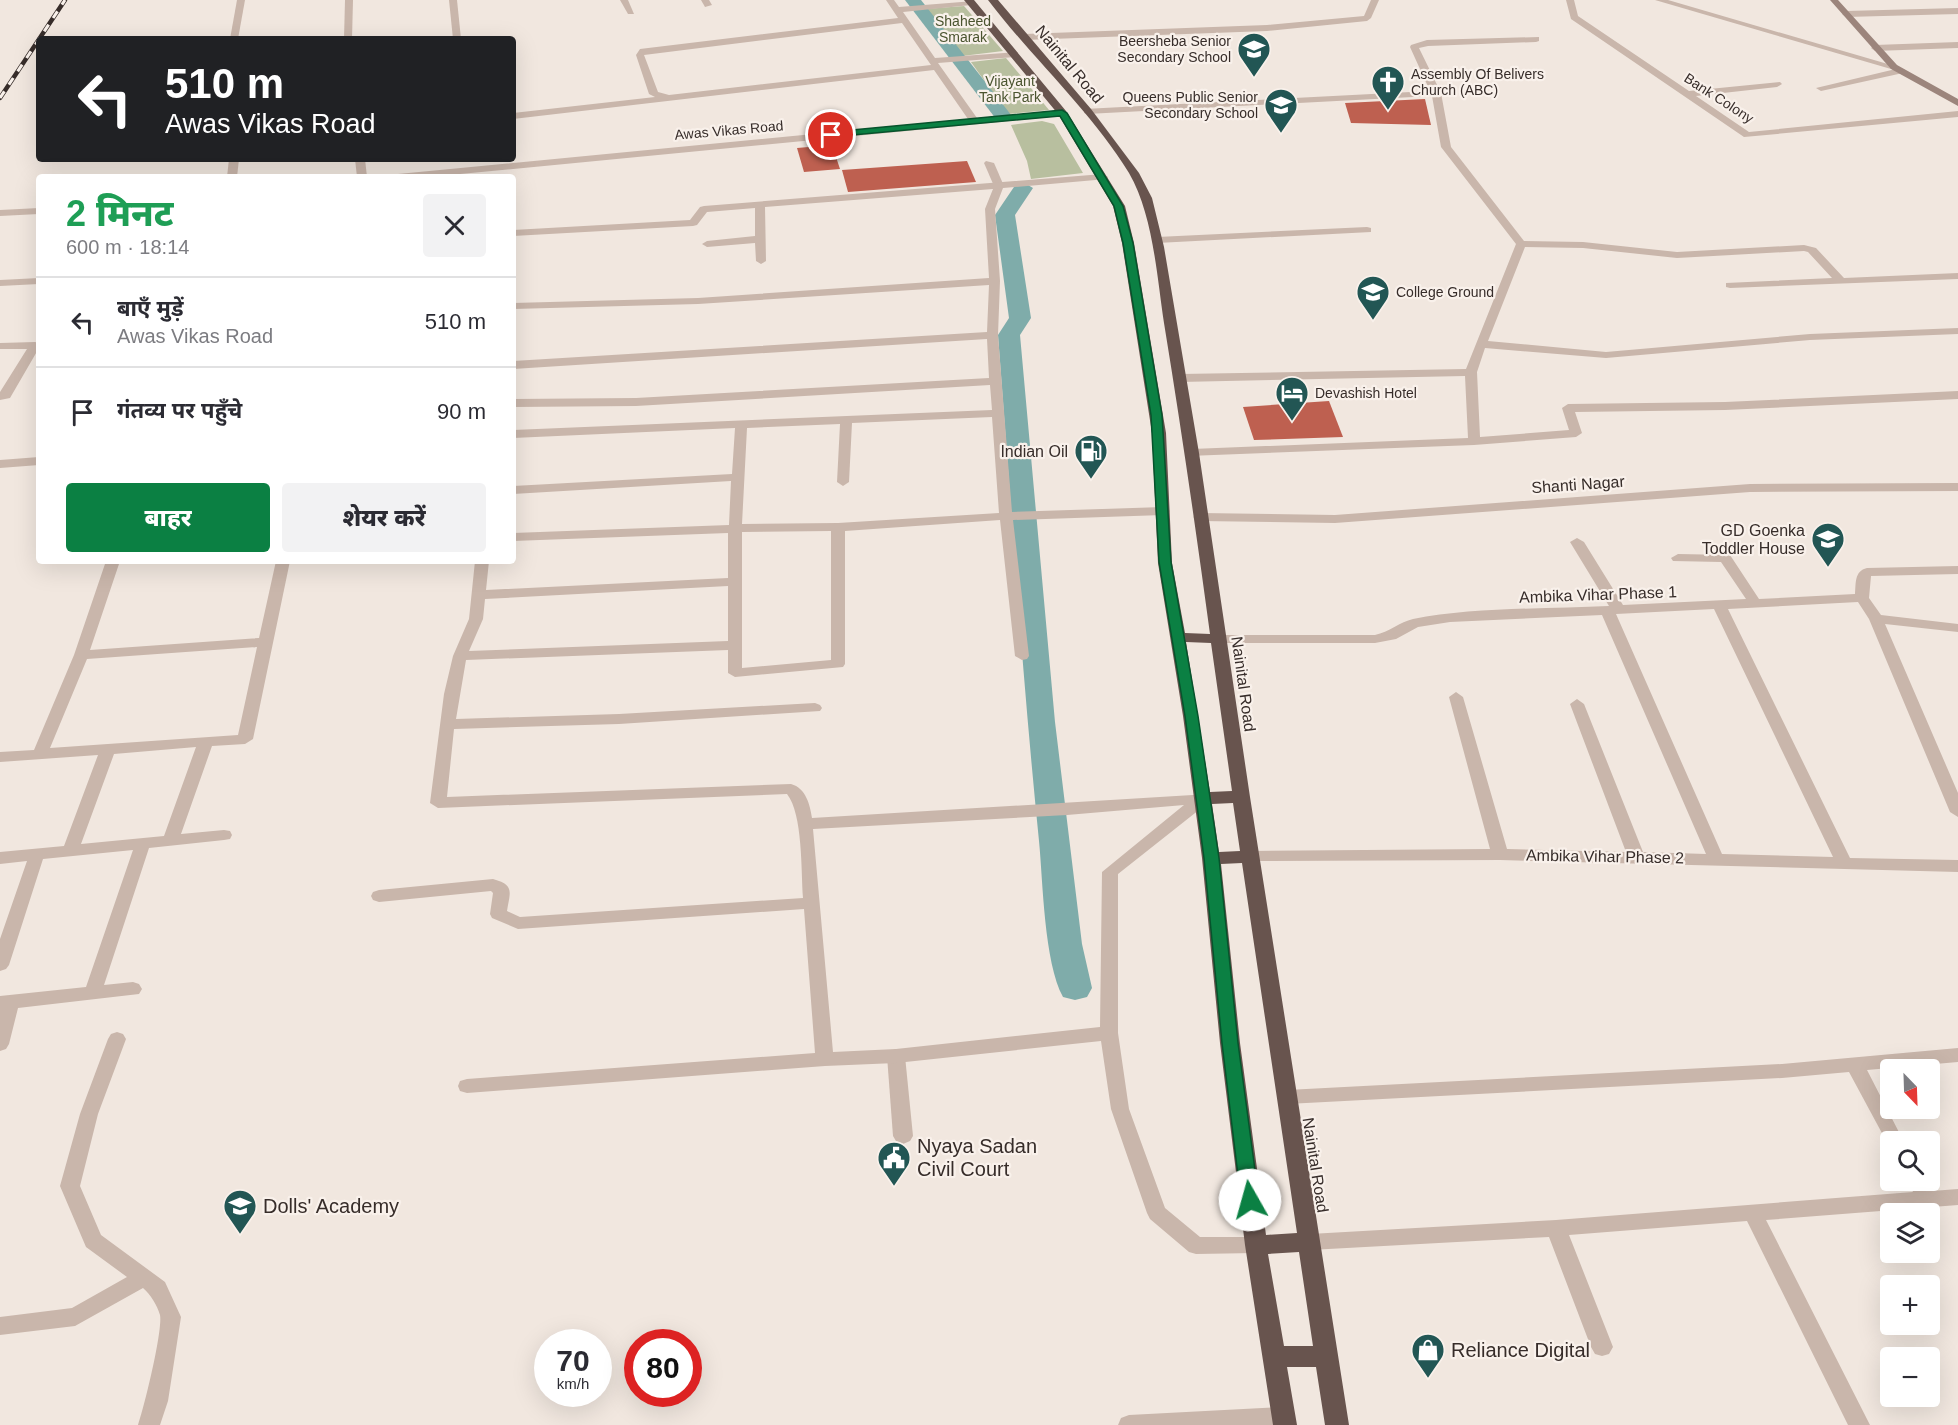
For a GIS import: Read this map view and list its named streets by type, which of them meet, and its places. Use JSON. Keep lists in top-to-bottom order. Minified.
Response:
{"streets":{"highway":["Nainital Road"],"street":["Bank Colony","Awas Vikas Road","Shanti Nagar","Ambika Vihar Phase 1","Ambika Vihar Phase 2"]},"crossings":[["Nainital Road","Awas Vikas Road"],["Nainital Road","Shanti Nagar"],["Nainital Road","Ambika Vihar Phase 1"],["Nainital Road","Ambika Vihar Phase 2"]],"parks":["Shaheed Smarak","Vijayant Tank Park"],"places":{"school or university":["Beersheba Senior Secondary School","Queens Public Senior Secondary School","College Ground","GD Goenka Toddler House","Dolls' Academy"],"church":["Assembly Of Belivers Church (ABC)"],"hotel":["Devashish Hotel"],"fuel station":["Indian Oil"],"public building":["Nyaya Sadan Civil Court"],"shop":["Reliance Digital"]},"north":"bottom right","page":{"turn":["510 m","Awas Vikas Road"],"heading":["2 मिनट","600 m · 18:14"],"list":[{"name":"बाएँ मुड़ें","note":"Awas Vikas Road","value":"510 m"},{"name":"गंतव्य पर पहुँचे","value":"90 m"}],"buttons":["बाहर","शेयर करें"],"map_buttons":["+","−"],"speed":"70 km/h","limit":"80"}}
